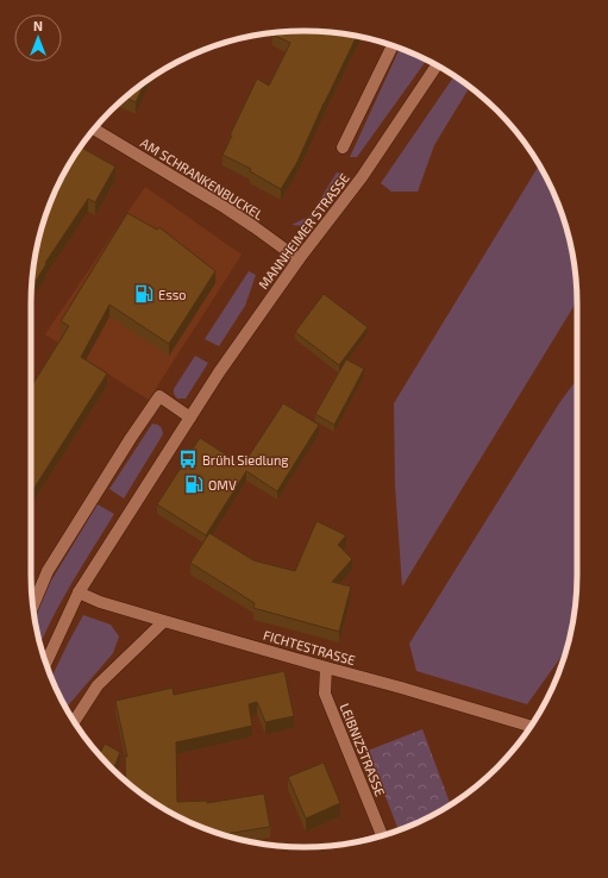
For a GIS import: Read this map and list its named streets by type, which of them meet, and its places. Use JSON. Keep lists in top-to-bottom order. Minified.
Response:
{"streets":{"street":["AM SCHRANKENBUCKEL","MANNHEIMER STRASSE","FICHTESTRASSE","LEIBNIZSTRASSE"]},"crossings":[["AM SCHRANKENBUCKEL","MANNHEIMER STRASSE"],["MANNHEIMER STRASSE","FICHTESTRASSE"],["FICHTESTRASSE","LEIBNIZSTRASSE"]],"places":{"fuel station":["Esso","OMV"],"bus stop":["Brühl Siedlung"]},"north":"top"}
